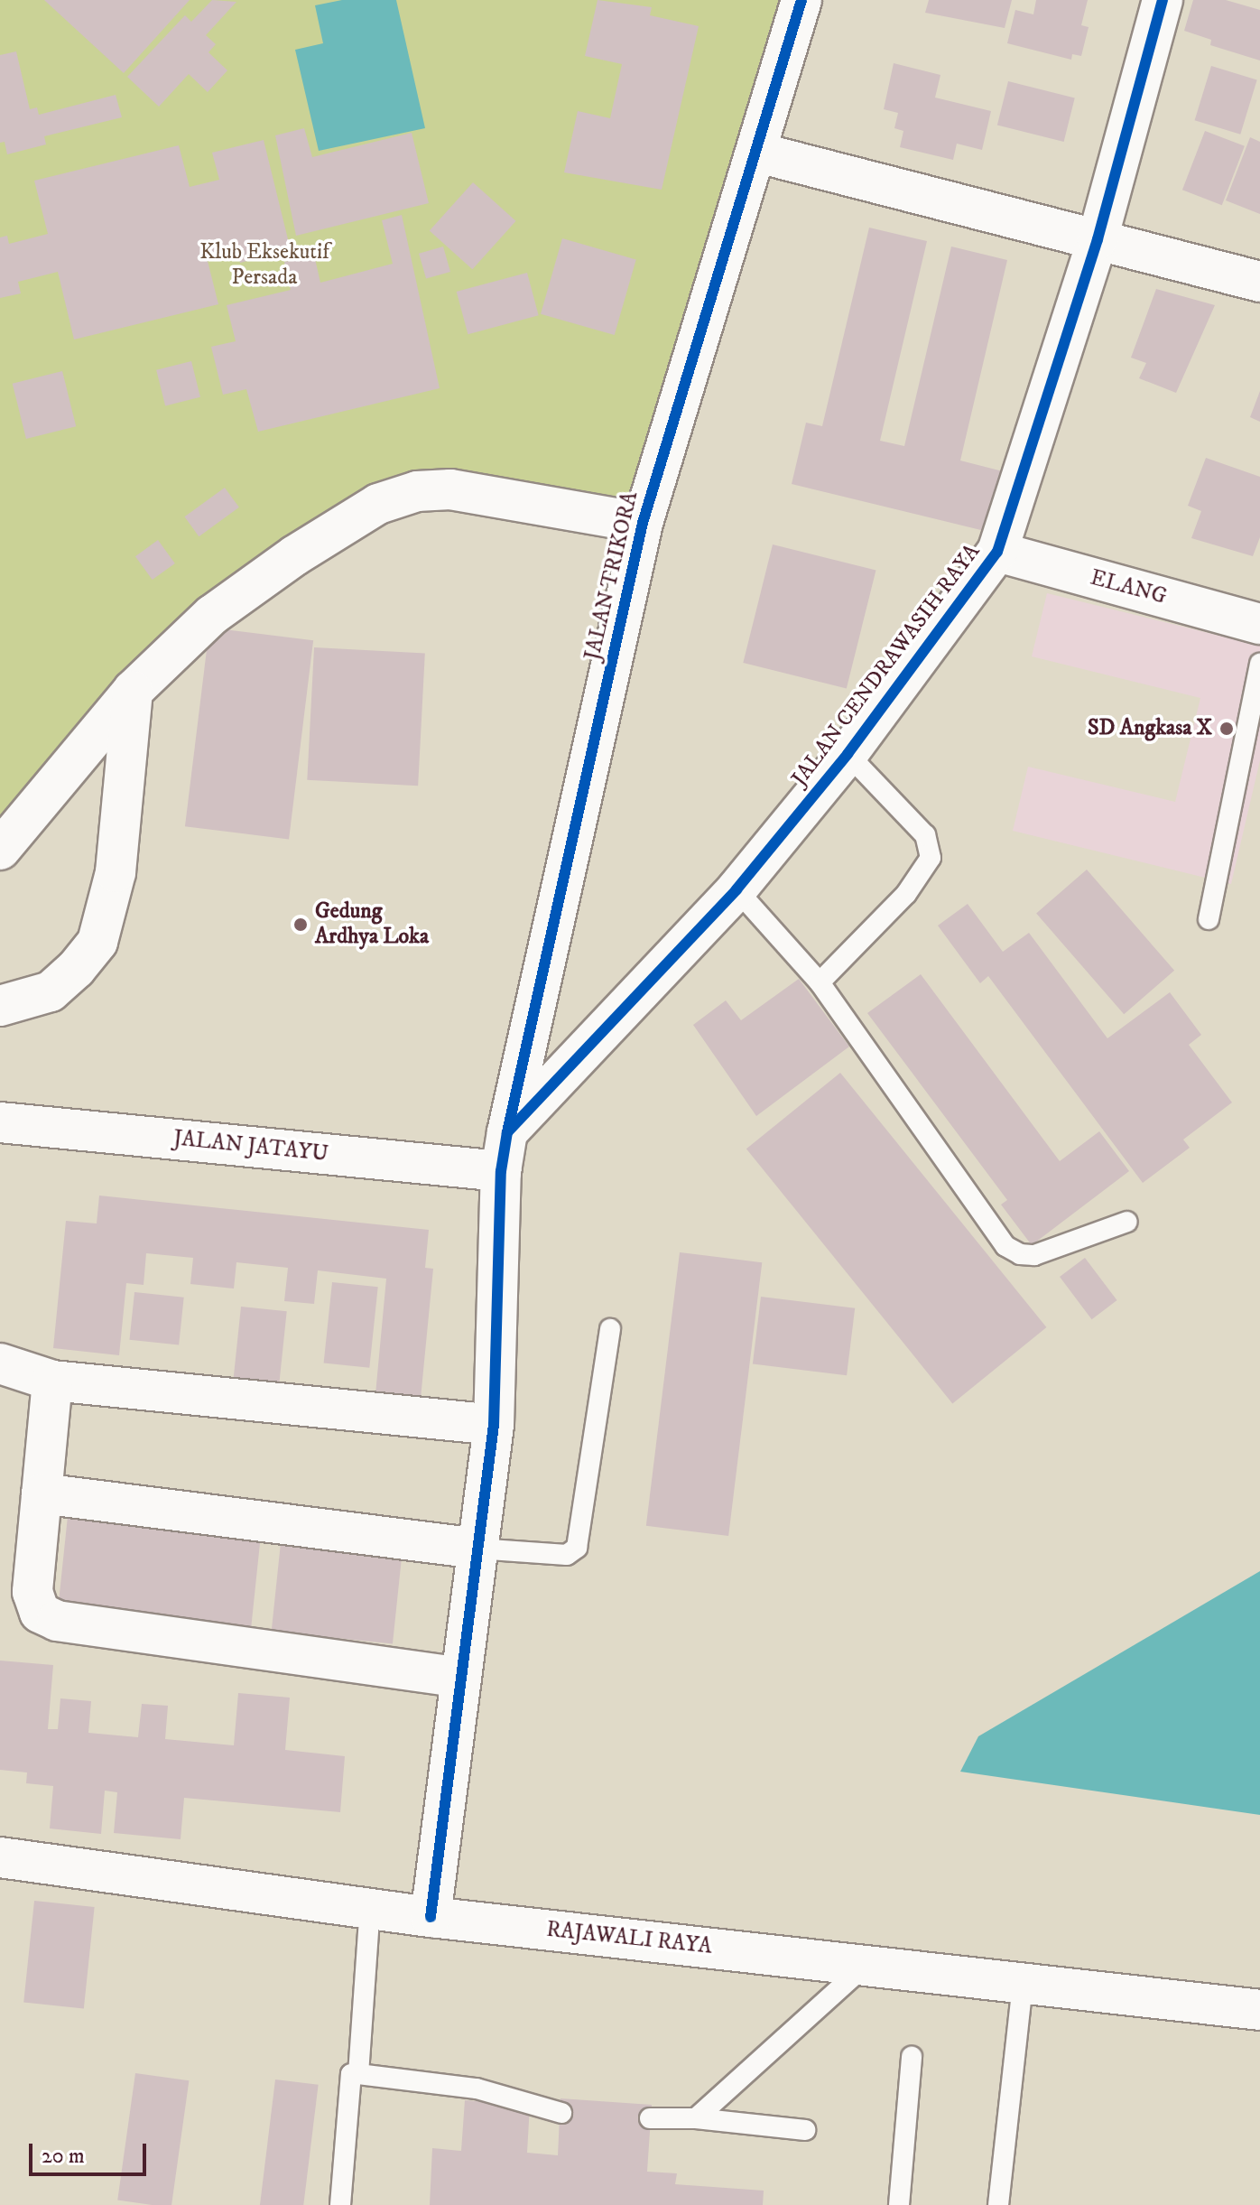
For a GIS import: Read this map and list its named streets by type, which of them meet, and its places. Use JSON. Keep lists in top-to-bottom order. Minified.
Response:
{"streets":{"street":["JALAN TRIKORA","ELANG","JALAN CENDRAWASIH RAYA","JALAN JATAYU","RAJAWALI RAYA"]},"crossings":[["JALAN TRIKORA","JALAN CENDRAWASIH RAYA"],["JALAN TRIKORA","JALAN JATAYU"],["JALAN TRIKORA","RAJAWALI RAYA"],["ELANG","JALAN CENDRAWASIH RAYA"]],"parks":["Klub Eksekutif Persada"],"places":["SD Angkasa X","Gedung Ardhya Loka"],"scale_bar":"20 m"}
